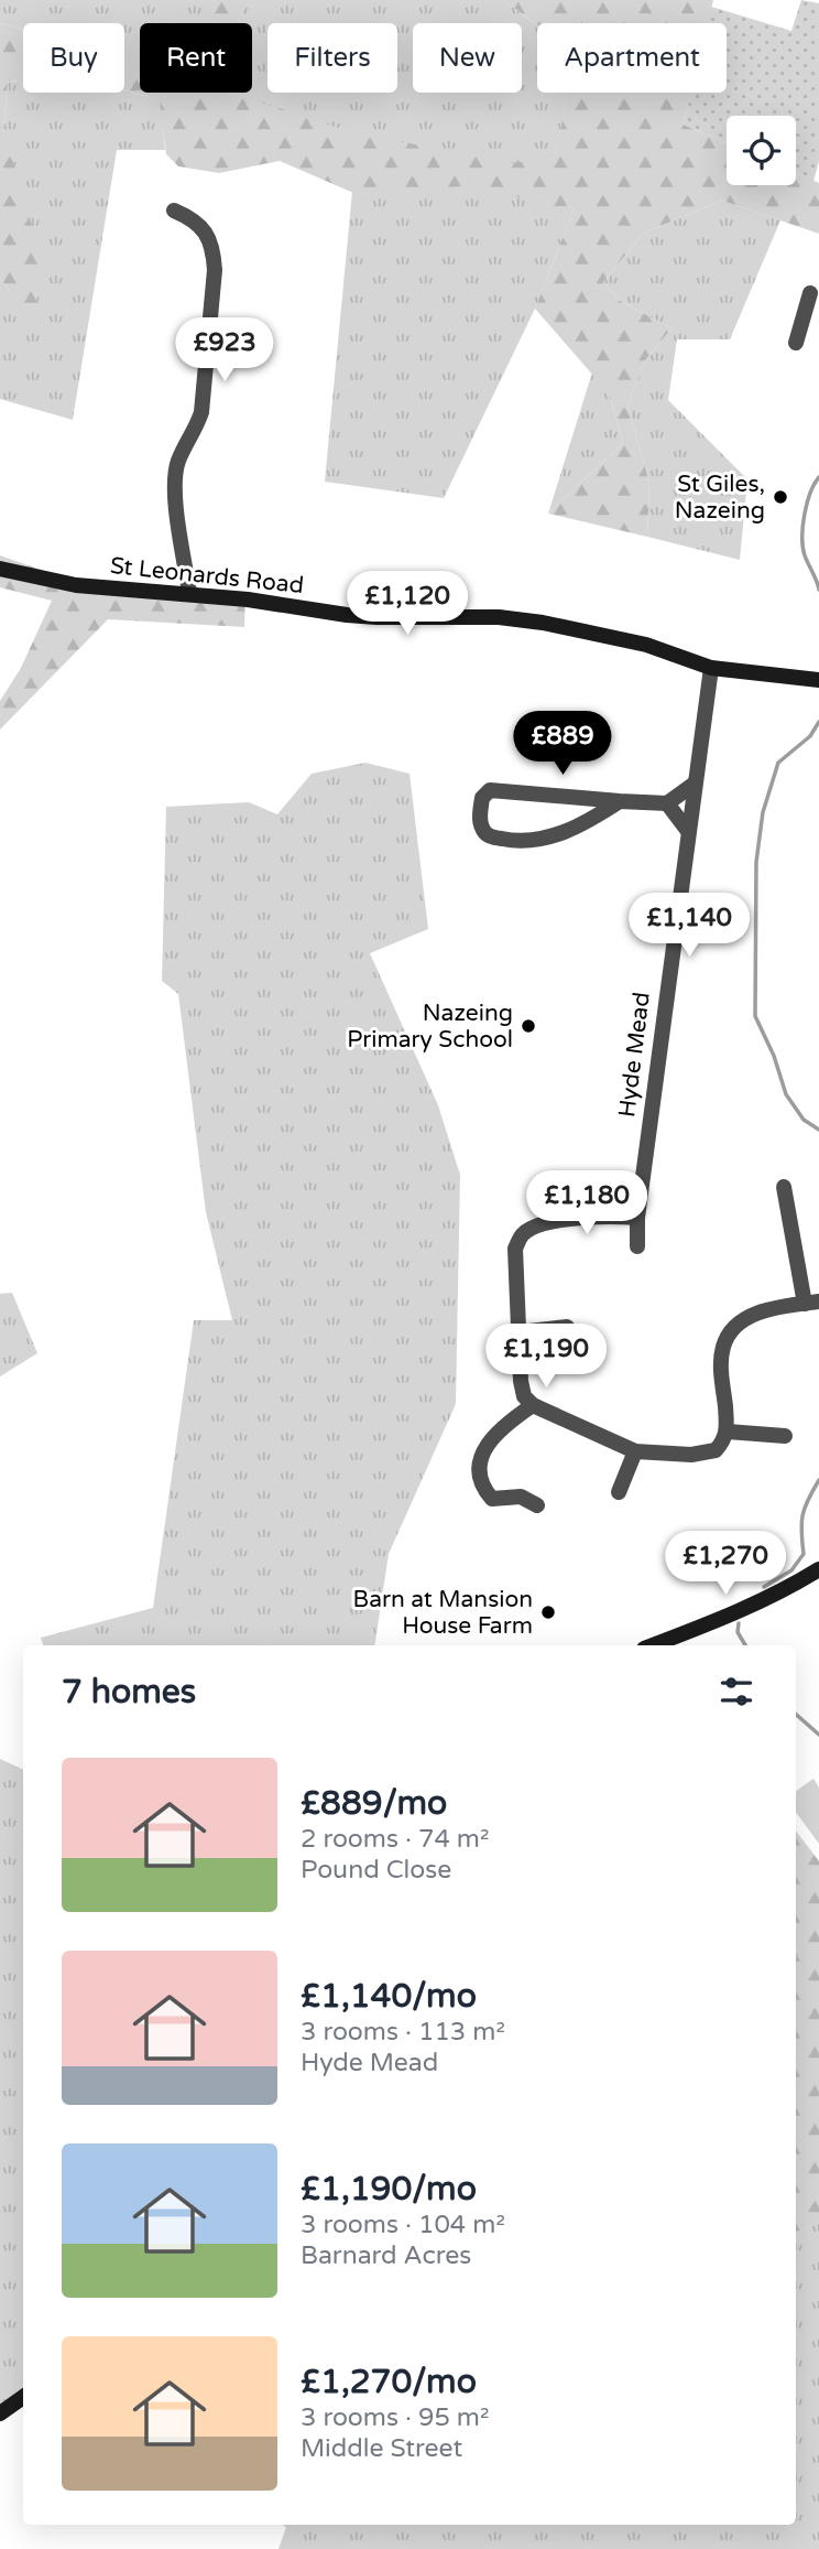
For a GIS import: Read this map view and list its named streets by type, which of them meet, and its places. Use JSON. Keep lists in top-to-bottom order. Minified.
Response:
{"streets":{"main road":["St Leonards Road"],"street":["Hyde Mead"]},"crossings":[["St Leonards Road","Hyde Mead"]],"places":["St Giles, Nazeing","Nazeing Primary School","Barn at Mansion House Farm"],"page":{"chip":["Buy","Rent","Filters","New","Apartment"],"price":["£923","£1,120","£889","£1,140","£1,180","£1,190","£1,270"],"heading":"7 homes","list":[{"name":"£889/mo","note":"2 rooms · 74 m² · Pound Close"},{"name":"£1,140/mo","note":"3 rooms · 113 m² · Hyde Mead"},{"name":"£1,190/mo","note":"3 rooms · 104 m² · Barnard Acres"},{"name":"£1,270/mo","note":"3 rooms · 95 m² · Middle Street"}]}}
